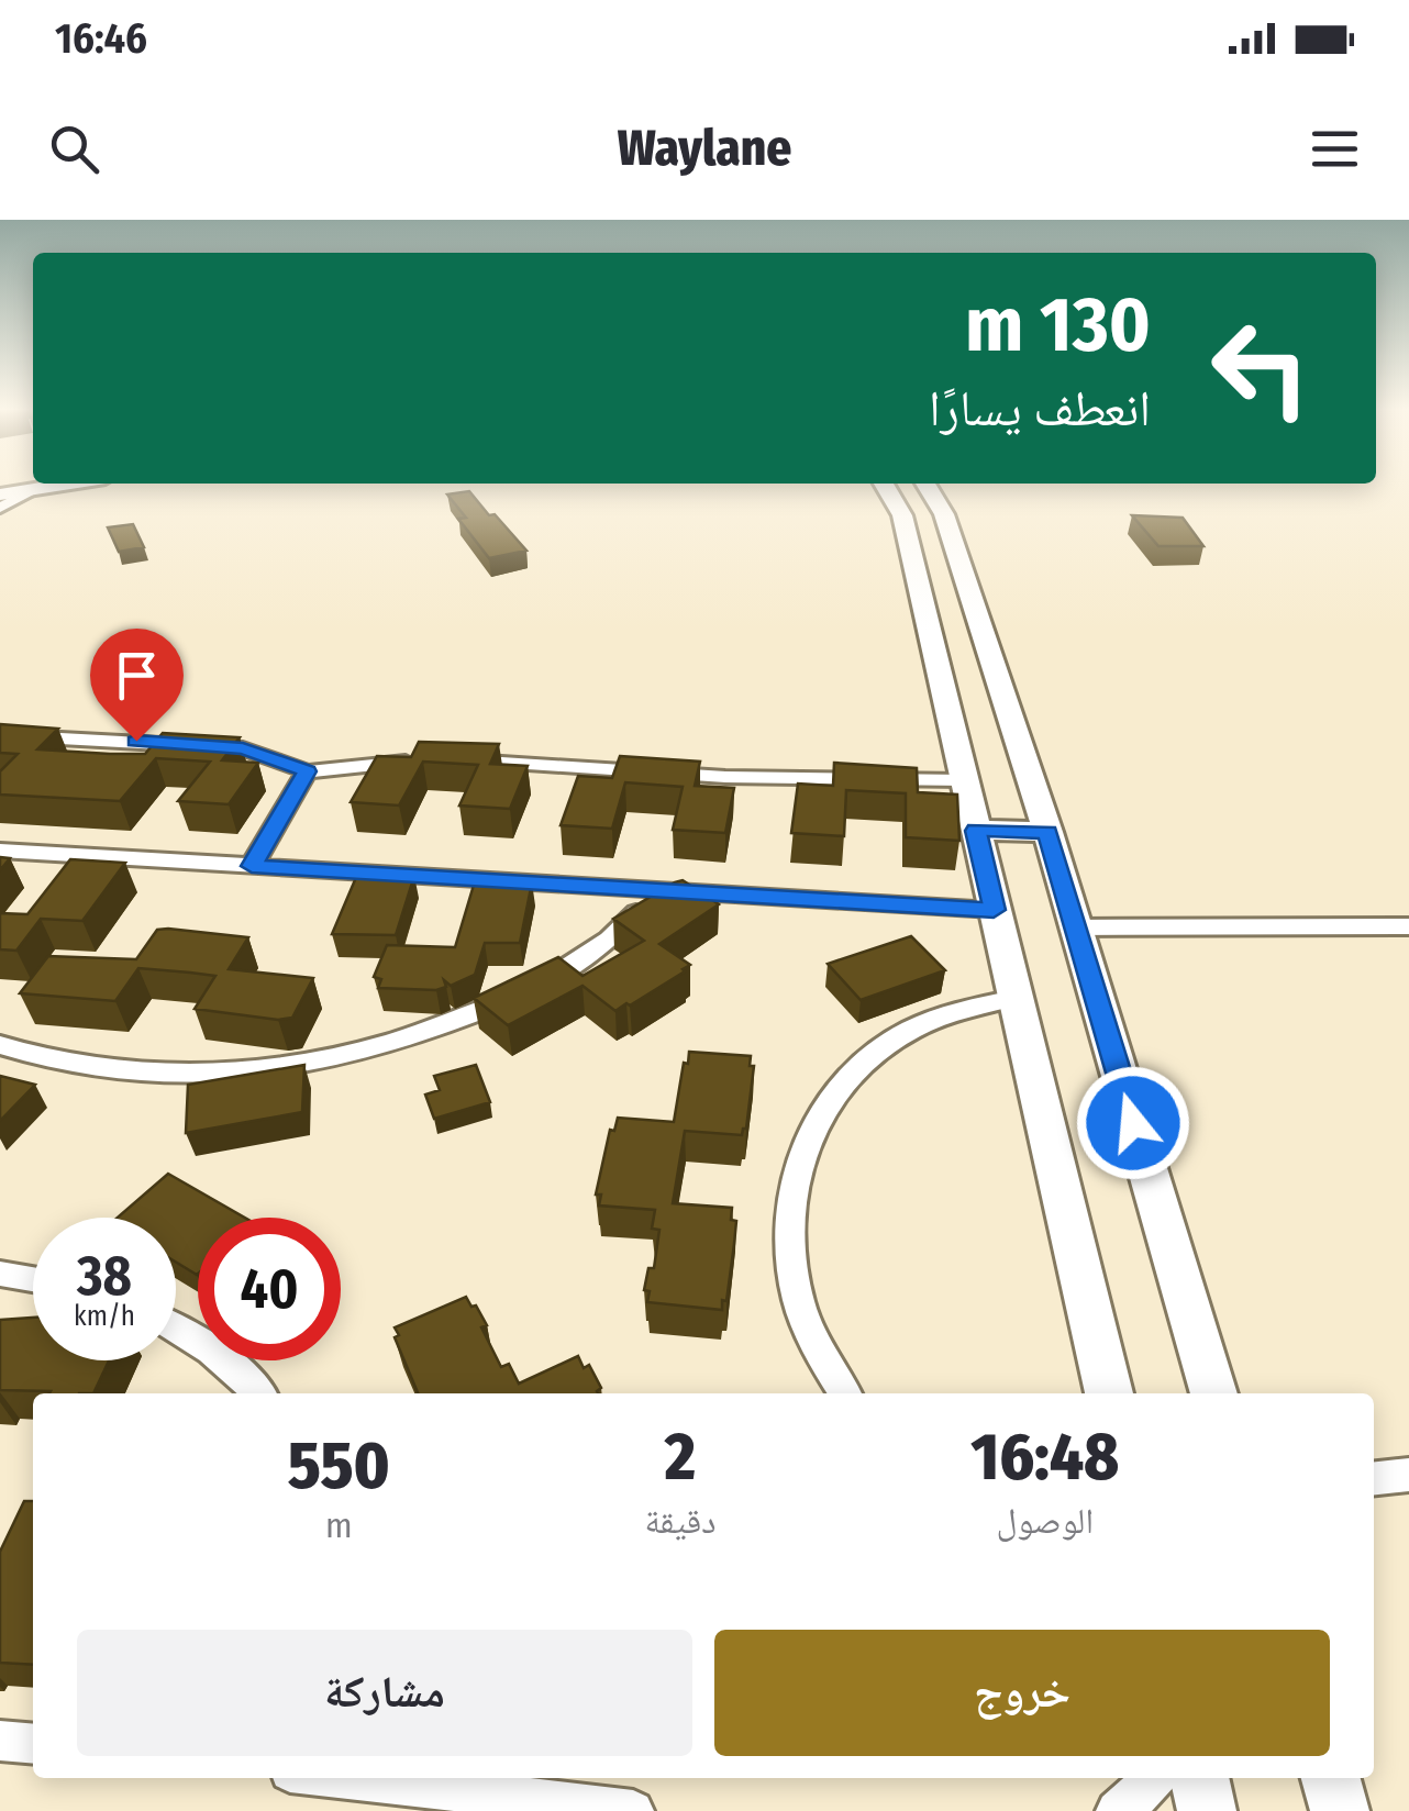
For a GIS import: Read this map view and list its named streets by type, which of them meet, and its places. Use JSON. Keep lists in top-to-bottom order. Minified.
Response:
{"page":{"status":"16:46","header":"Waylane","turn":["130 m","انعطف يسارًا"],"speed":"38 km/h","limit":"40","eta":["16:48","الوصول","2","دقيقة","550","m"],"buttons":["خروج","مشاركة"]}}
